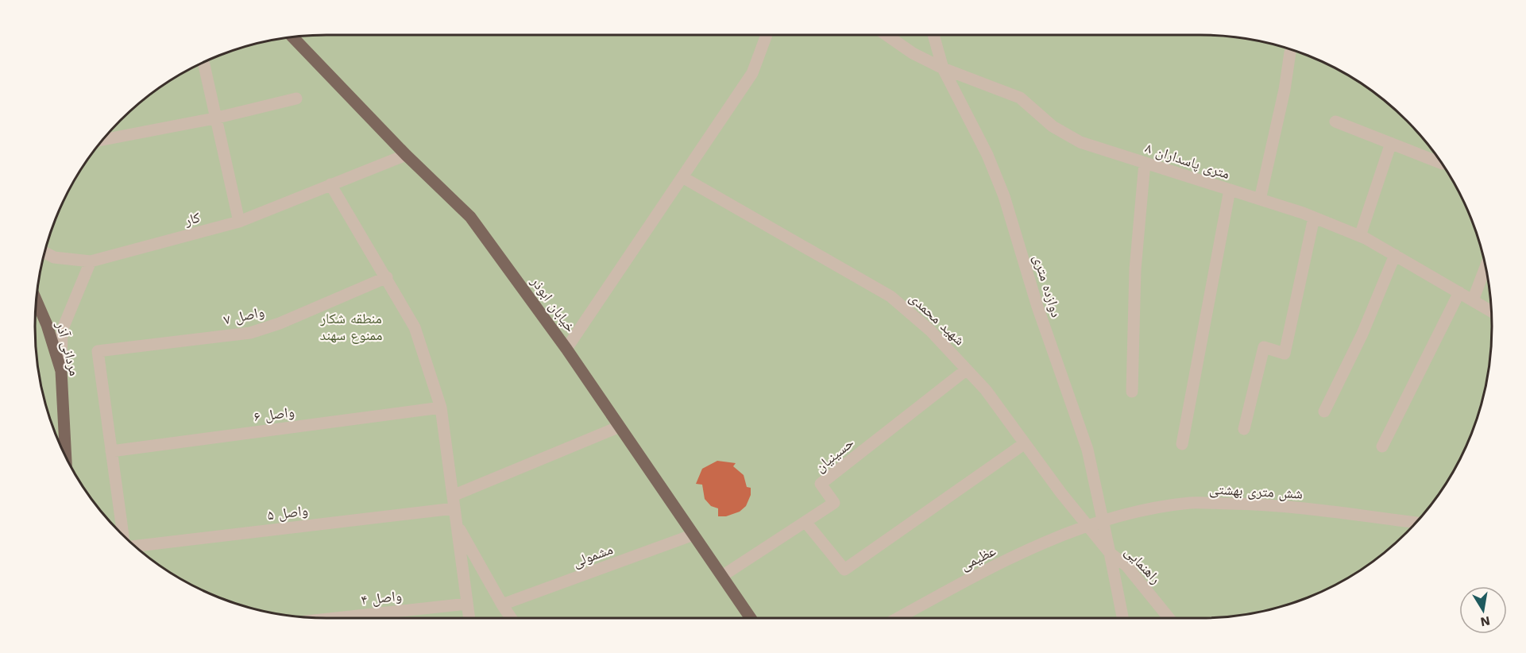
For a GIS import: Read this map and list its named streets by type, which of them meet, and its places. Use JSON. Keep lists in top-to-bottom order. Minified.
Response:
{"streets":{"main road":["خیابان ابوذر","مردانی آذر"],"street":["۸ متری پاسداران","کار","دوازده متری","واصل ۷","شهید محمدی","واصل ۶","حسینیان","شش متری بهشتی","واصل ۵","مشمولی","عظیمی","راهنمایی","واصل ۴"]},"crossings":[["۸ متری پاسداران","دوازده متری"],["کار","خیابان ابوذر"],["دوازده متری","شش متری بهشتی"],["دوازده متری","راهنمایی"],["خیابان ابوذر","حسینیان"],["خیابان ابوذر","مشمولی"],["واصل ۷","واصل ۶"],["شهید محمدی","حسینیان"],["شهید محمدی","شش متری بهشتی"],["شهید محمدی","عظیمی"],["شهید محمدی","راهنمایی"],["شش متری بهشتی","عظیمی"],["شش متری بهشتی","راهنمایی"]],"parks":["منطقه شکار ممنوع سهند"],"north":"bottom"}
